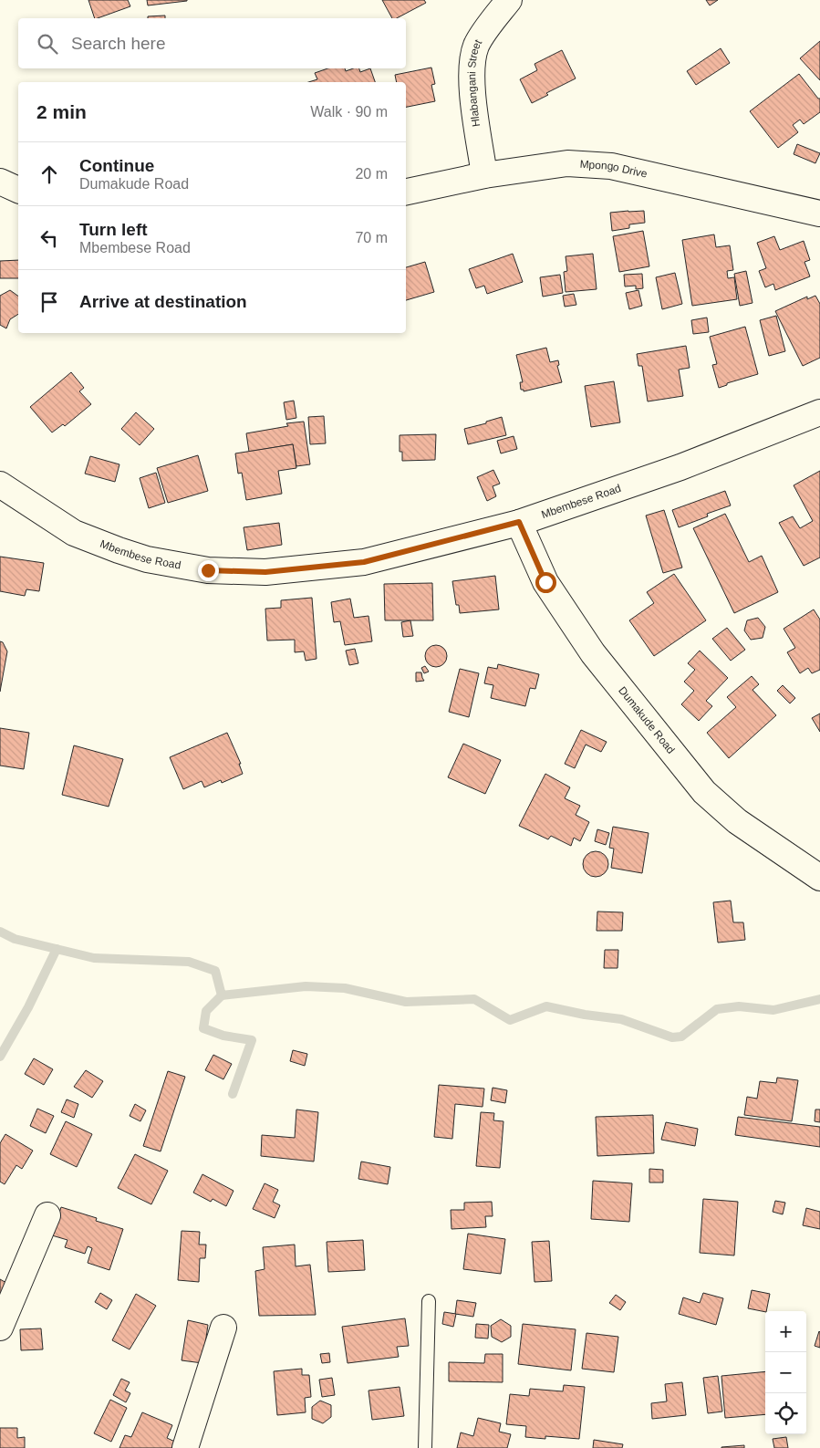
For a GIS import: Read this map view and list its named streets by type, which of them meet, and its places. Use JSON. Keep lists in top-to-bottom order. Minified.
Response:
{"streets":{"street":["Hlabangani Street","Mpongo Drive","Mbembese Road","Dumakude Road"]},"crossings":[["Hlabangani Street","Mpongo Drive"],["Mbembese Road","Dumakude Road"]],"page":{"search":"Search here","heading":["2 min","Walk · 90 m"],"list":[["Continue","Dumakude Road","20 m"],["Turn left","Mbembese Road","70 m"],"Arrive at destination"],"map_buttons":["+","−"]}}
